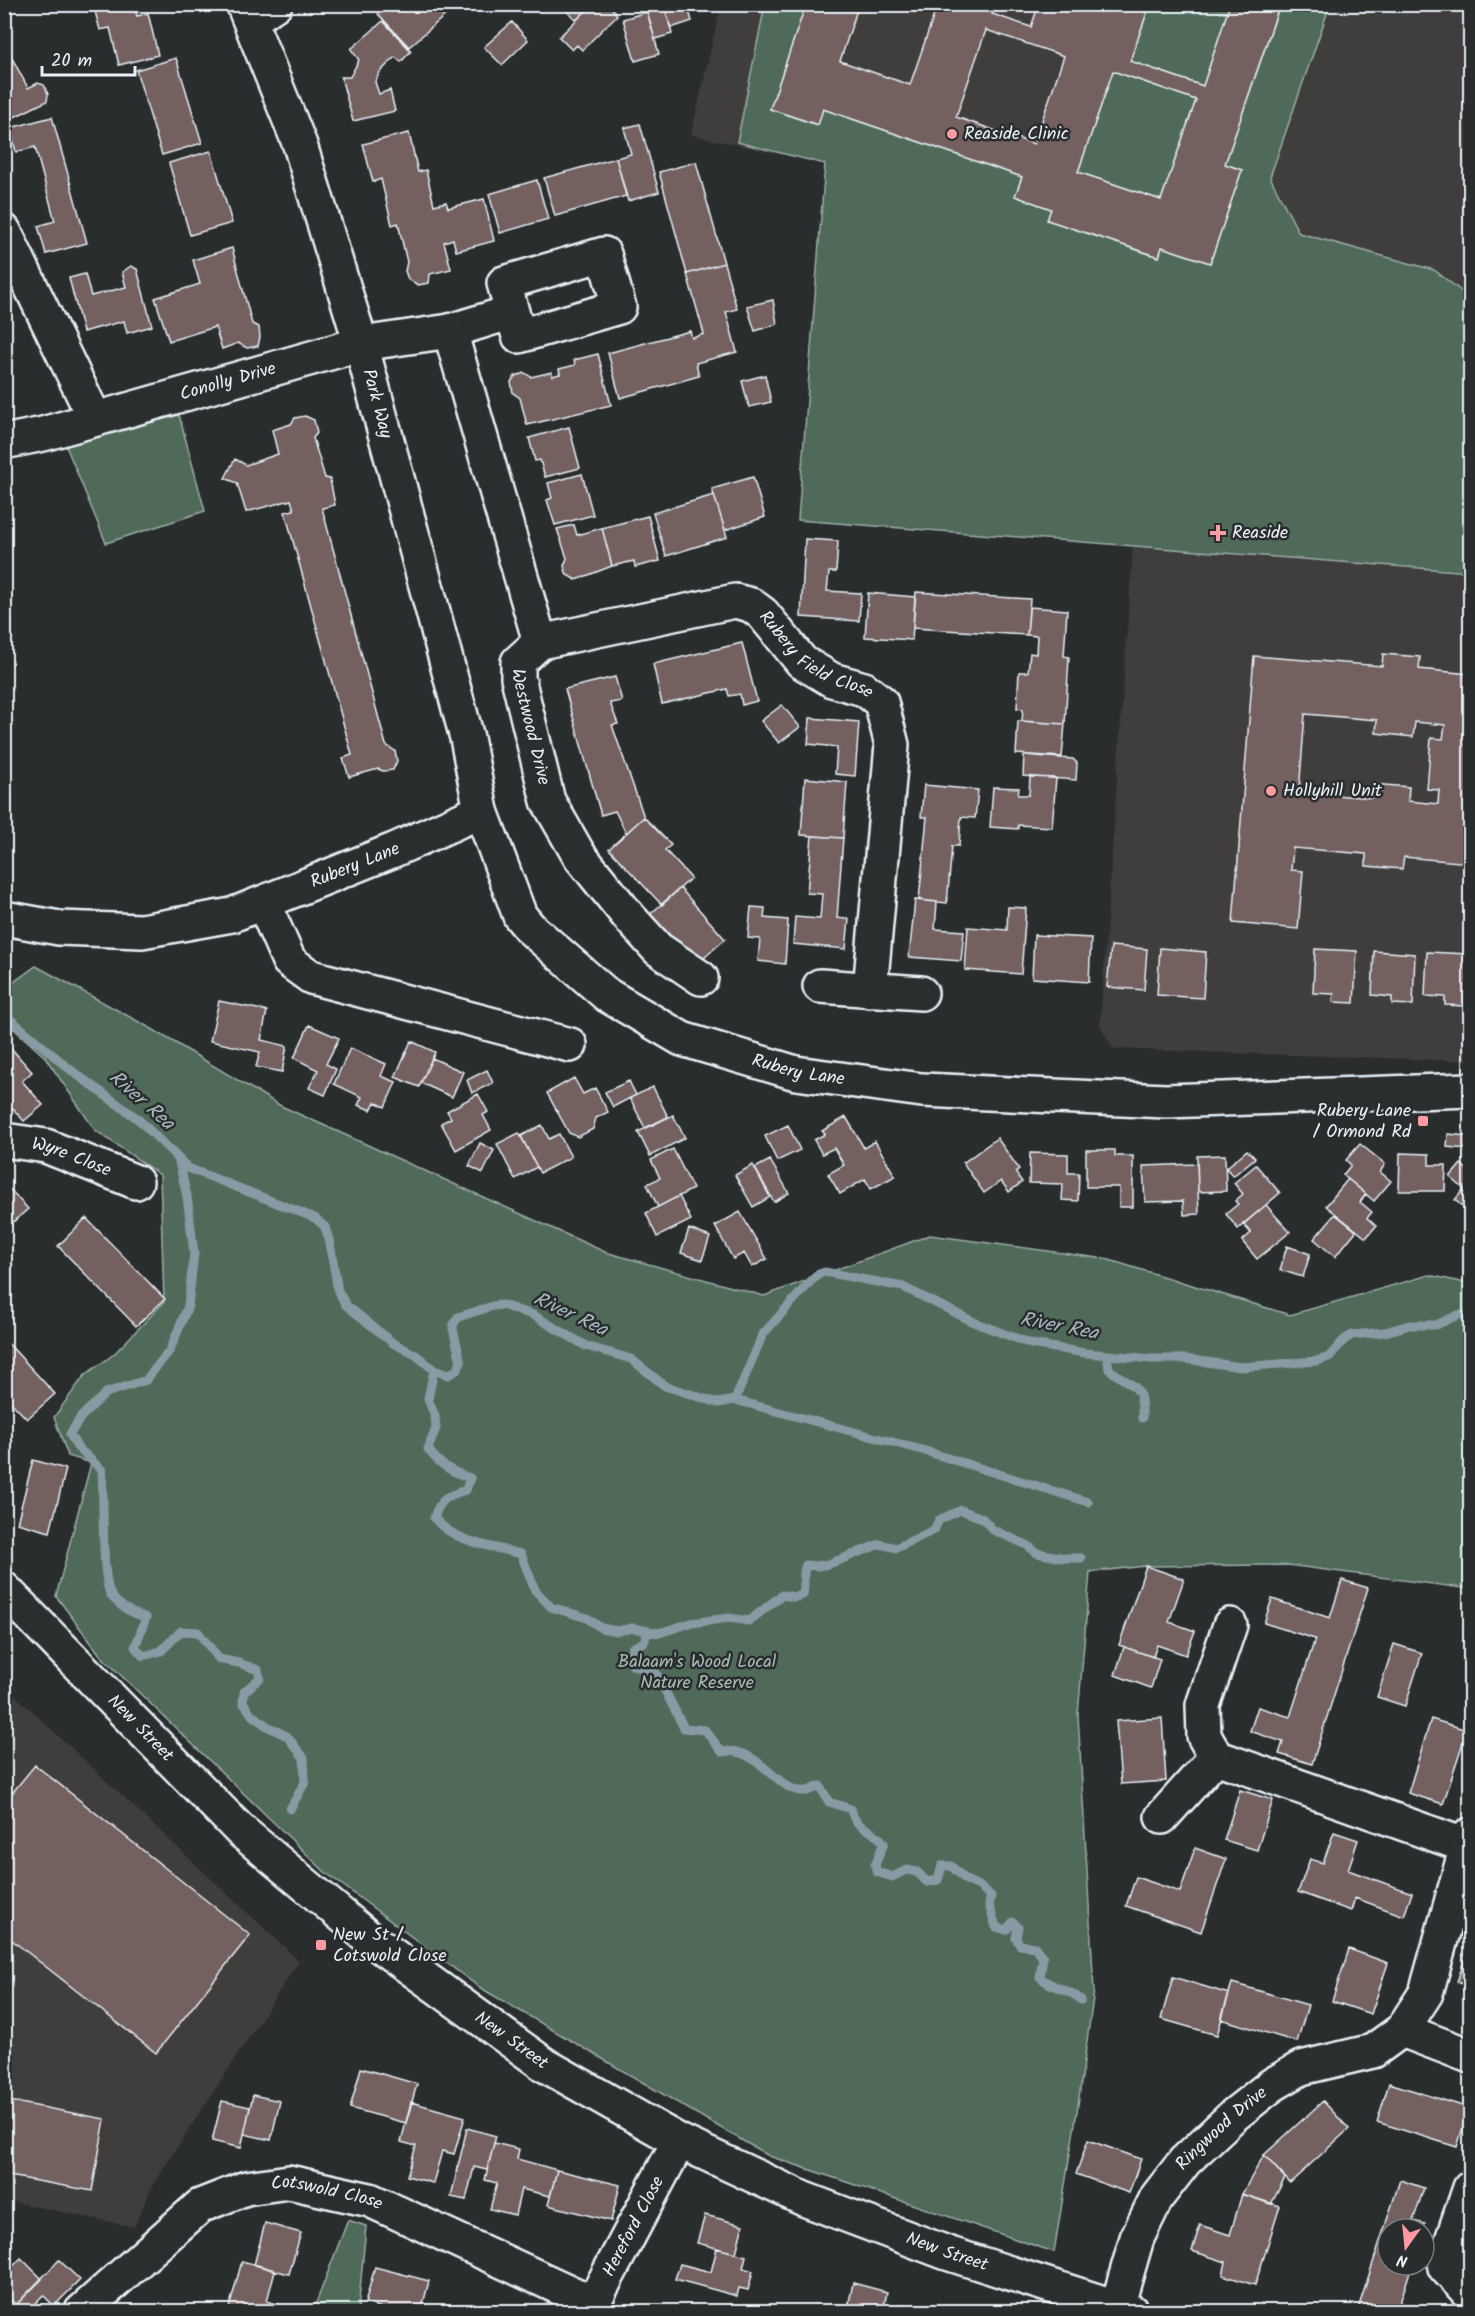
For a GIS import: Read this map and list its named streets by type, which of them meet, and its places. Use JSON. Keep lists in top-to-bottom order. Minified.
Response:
{"streets":{"street":["Conolly Drive","Park Way","Rubery Field Close","Westwood Drive","Rubery Lane","Wyre Close","New Street","Ringwood Drive","Cotswold Close","Hereford Close"]},"crossings":[["Conolly Drive","Park Way"],["Park Way","Rubery Lane"],["Rubery Field Close","Westwood Drive"],["New Street","Ringwood Drive"],["New Street","Hereford Close"],["Cotswold Close","Hereford Close"]],"water":["River Rea"],"parks":["Balaam's Wood Local Nature Reserve"],"places":{"other":["Reaside Clinic","Hollyhill Unit"],"health":["Reaside"],"transit":["Rubery Lane / Ormond Rd","New St / Cotswold Close"]},"scale_bar":"20 m","north":"bottom"}
